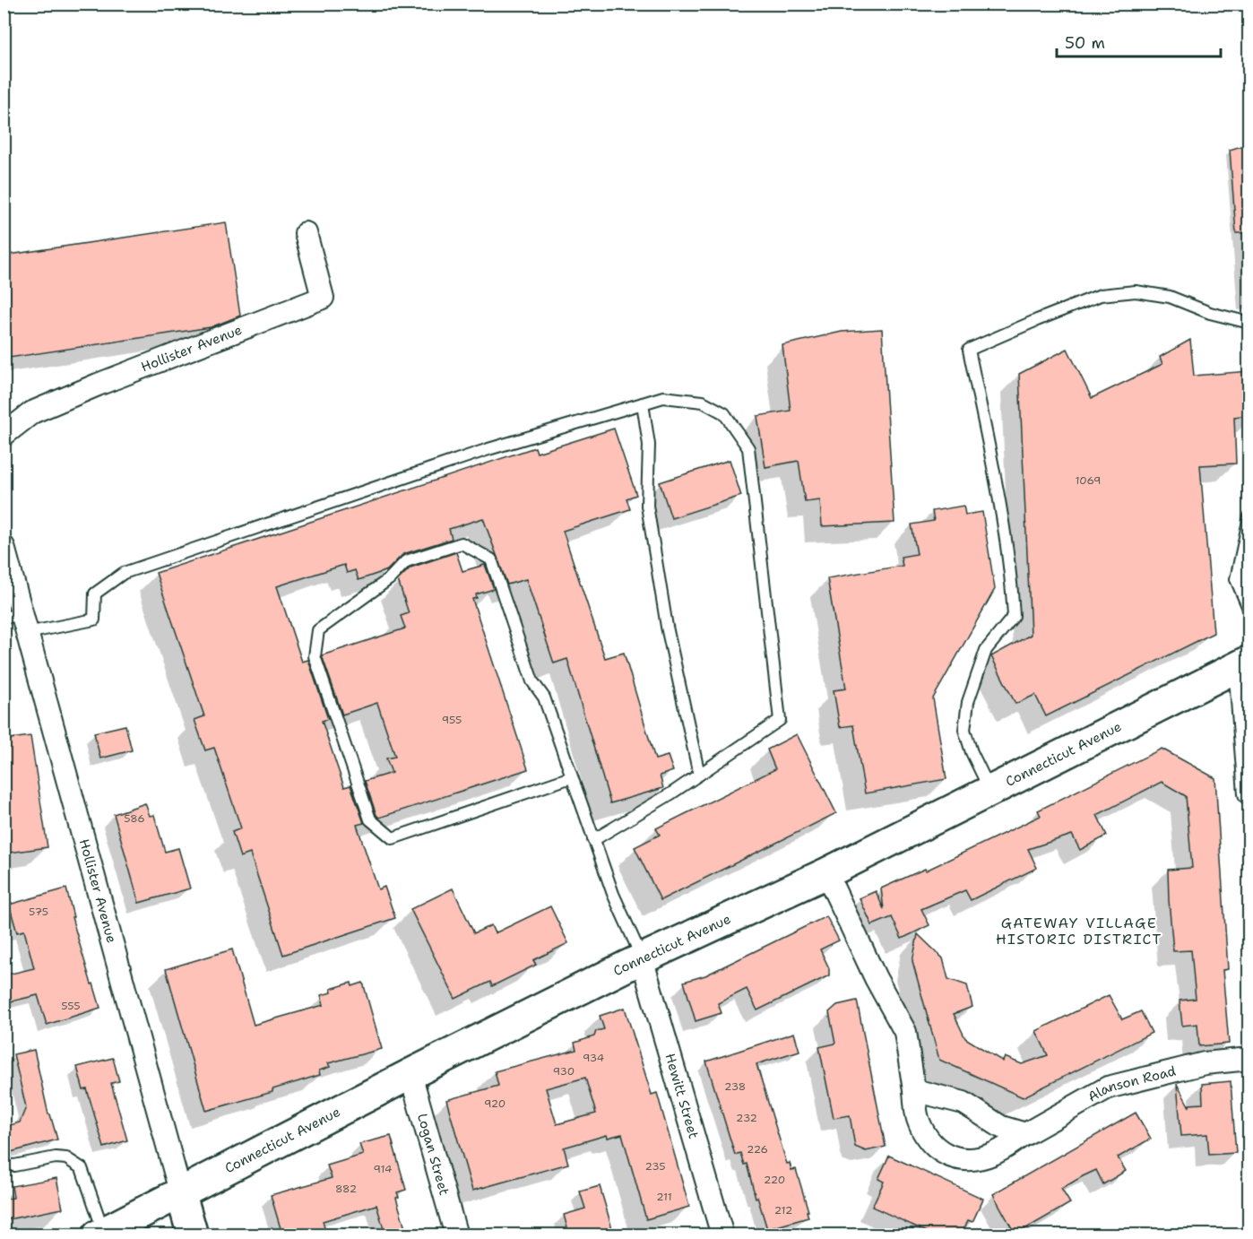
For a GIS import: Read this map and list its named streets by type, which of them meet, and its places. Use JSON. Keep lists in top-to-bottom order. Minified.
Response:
{"streets":{"main road":["Hollister Avenue","Connecticut Avenue"],"street":["Alanson Road","Hewitt Street","Logan Street"]},"crossings":[["Hollister Avenue","Connecticut Avenue"],["Connecticut Avenue","Alanson Road"],["Connecticut Avenue","Hewitt Street"],["Connecticut Avenue","Logan Street"]],"districts":["GATEWAY VILLAGE HISTORIC DISTRICT"],"house_numbers":["1069","955","586","575","555","934","930","238","920","232","226","235","914","220","882","211","212"],"scale_bar":"50 m"}
